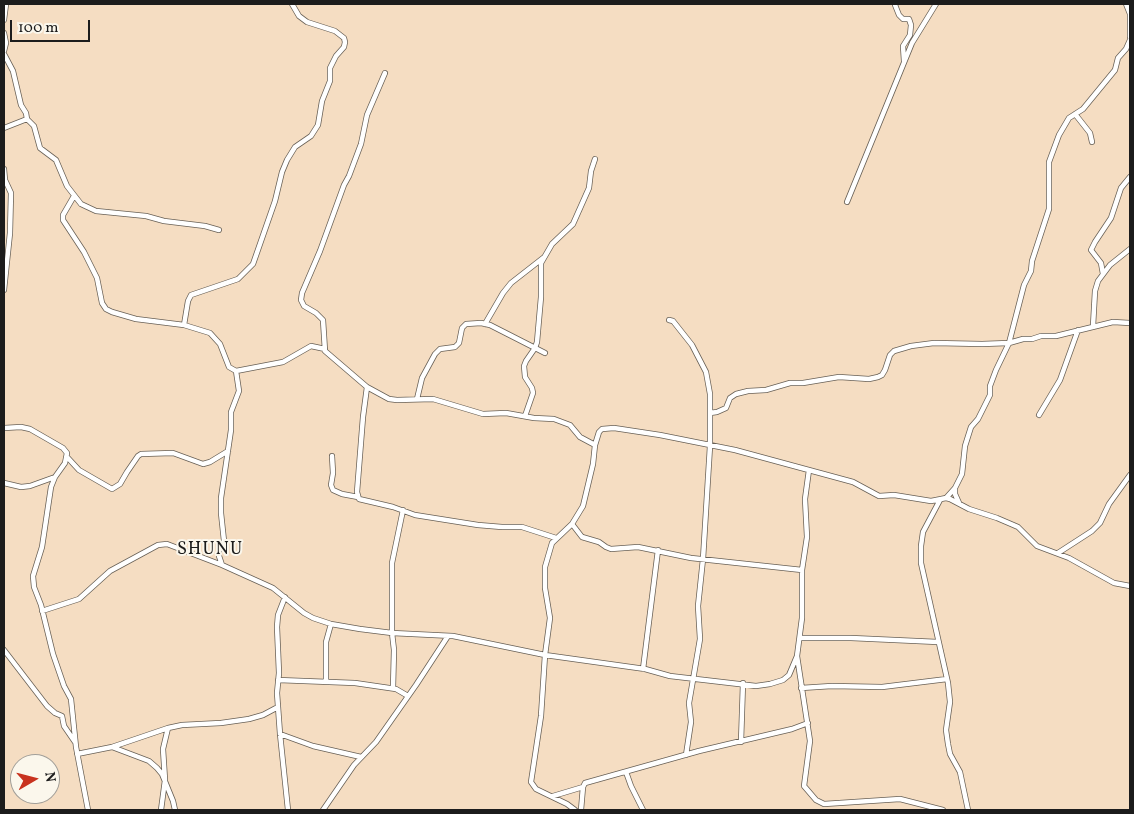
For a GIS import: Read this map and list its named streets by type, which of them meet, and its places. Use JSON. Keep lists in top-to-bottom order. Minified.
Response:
{"districts":["SHUNU"],"scale_bar":"100 m","north":"right"}
